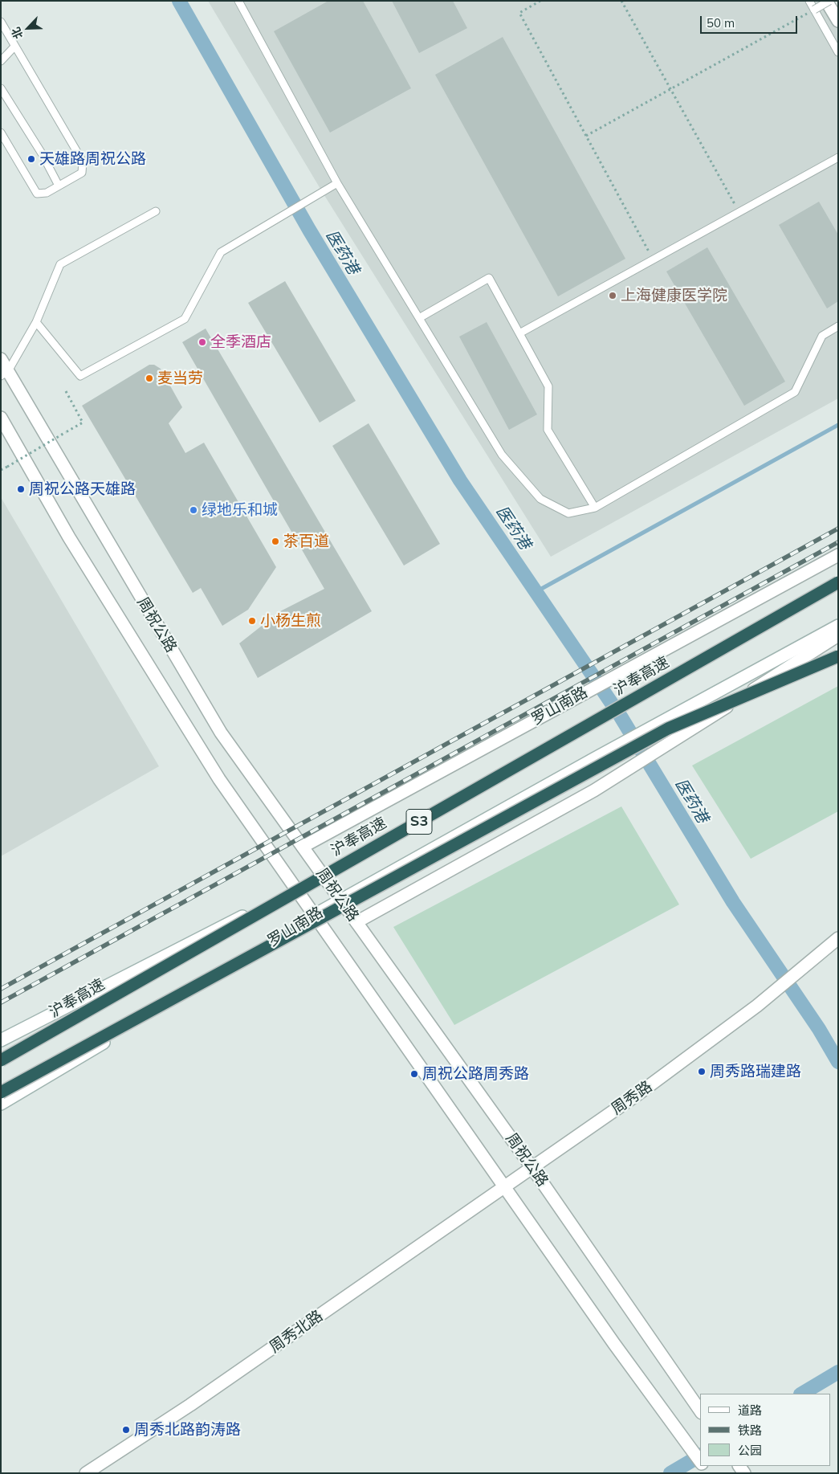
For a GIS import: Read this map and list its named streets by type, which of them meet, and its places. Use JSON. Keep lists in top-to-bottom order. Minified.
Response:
{"streets":{"highway":["沪奉高速","S3"],"street":["周祝公路","罗山南路","周秀路","周秀北路"]},"crossings":[["周祝公路","罗山南路"],["周祝公路","周秀路"],["周祝公路","周秀北路"],["周秀路","周秀北路"]],"water":["医药港"],"places":["天雄路周祝公路","上海健康医学院","全季酒店","麦当劳","周祝公路天雄路","绿地乐和城","茶百道","小杨生煎","周秀路瑞建路","周祝公路周秀路","周秀北路韵涛路"],"legend":["道路","铁路","公园"],"scale_bar":"50 m","north":"bottom left"}
